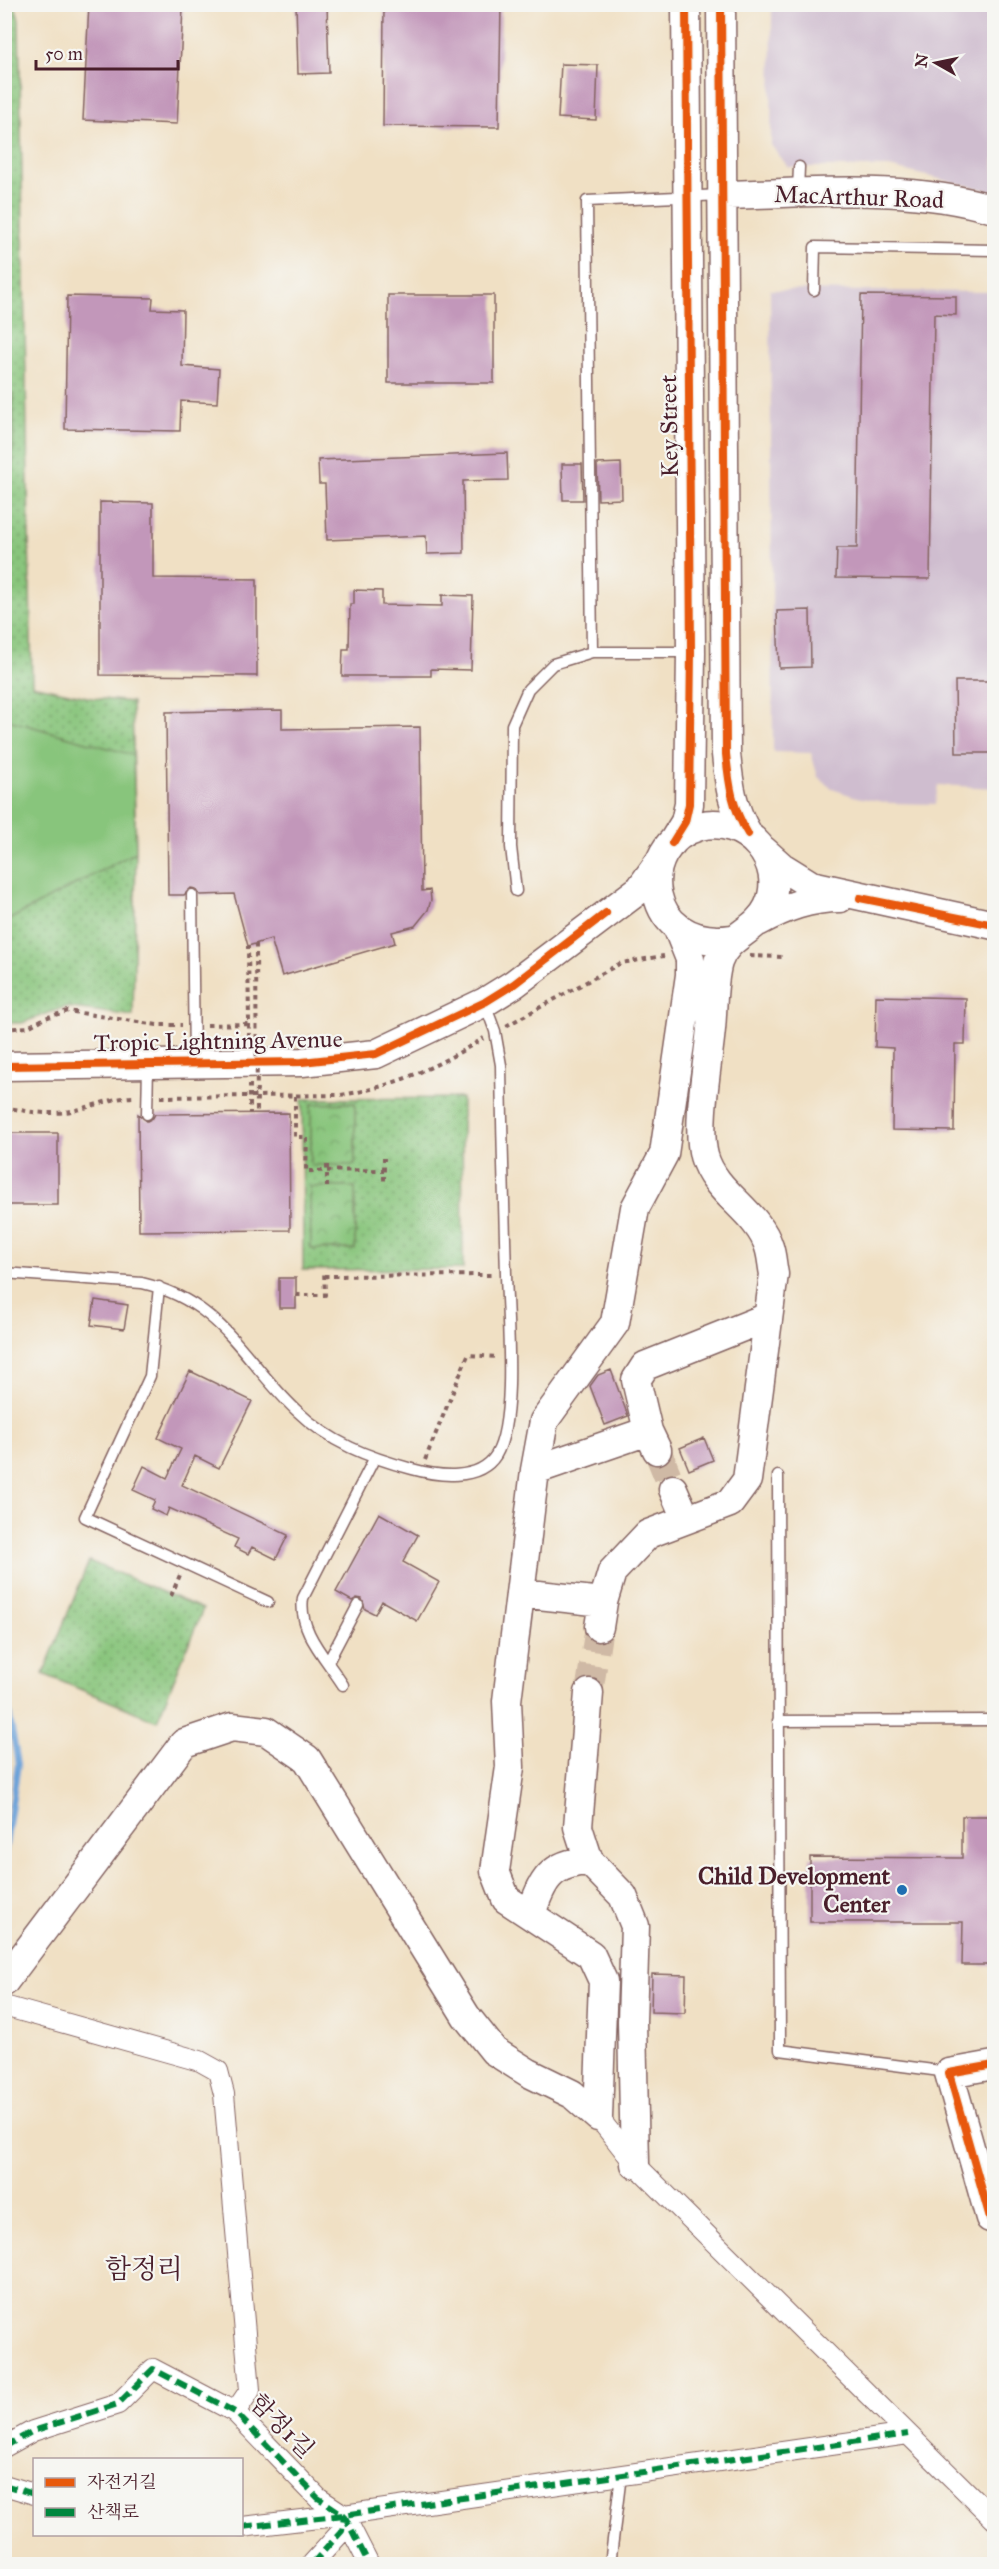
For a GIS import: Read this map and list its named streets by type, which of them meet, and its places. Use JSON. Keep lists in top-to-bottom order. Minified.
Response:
{"streets":{"street":["MacArthur Road","Key Street","Tropic Lightning Avenue","함정1길"]},"crossings":[["Key Street","Tropic Lightning Avenue"]],"districts":["함정리"],"places":["Child Development Center"],"legend":["자전거길","산책로"],"scale_bar":"50 m","north":"left"}
